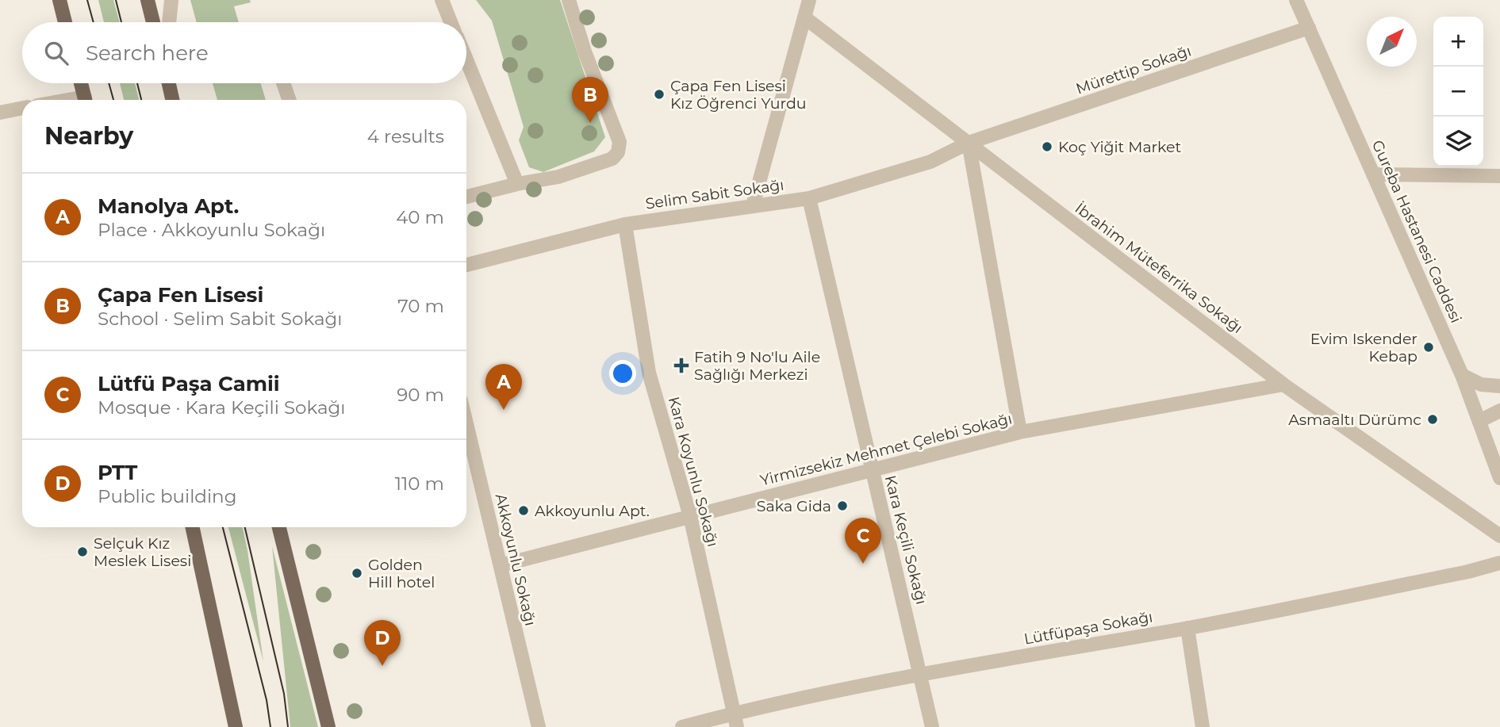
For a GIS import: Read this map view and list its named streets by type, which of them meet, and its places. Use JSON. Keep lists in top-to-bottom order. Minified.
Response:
{"streets":{"street":["Mürettip Sokağı","Selim Sabit Sokağı","Gureba Hastanesi Caddesi","İbrahim Müteferrika Sokağı","Yirmizsekiz Mehmet Çelebi Sokağı","Kara Koyunlu Sokağı","Kara Keçili Sokağı","Akkoyunlu Sokağı","Lütfüpaşa Sokağı"]},"crossings":[["Mürettip Sokağı","Selim Sabit Sokağı"],["Mürettip Sokağı","Gureba Hastanesi Caddesi"],["Mürettip Sokağı","İbrahim Müteferrika Sokağı"],["Selim Sabit Sokağı","İbrahim Müteferrika Sokağı"],["Selim Sabit Sokağı","Kara Koyunlu Sokağı"],["Selim Sabit Sokağı","Kara Keçili Sokağı"],["İbrahim Müteferrika Sokağı","Yirmizsekiz Mehmet Çelebi Sokağı"],["Yirmizsekiz Mehmet Çelebi Sokağı","Kara Koyunlu Sokağı"],["Yirmizsekiz Mehmet Çelebi Sokağı","Kara Keçili Sokağı"],["Yirmizsekiz Mehmet Çelebi Sokağı","Akkoyunlu Sokağı"],["Kara Koyunlu Sokağı","Lütfüpaşa Sokağı"],["Kara Keçili Sokağı","Lütfüpaşa Sokağı"]],"places":{"other":["Çapa Fen Lisesi Kız Öğrenci Yurdu","Koç Yiğit Market","Evim Iskender Kebap","Asmaaltı Dürümc","Saka Gida","Akkoyunlu Apt.","Selçuk Kız Meslek Lisesi","Golden Hill hotel"],"health":["Fatih 9 No'lu Aile Sağlığı Merkezi"]},"north":"top right","page":{"map_buttons":["+","−"],"search":"Search here","pins":["B","A","C","D"],"heading":["Nearby","4 results"],"list":[{"mark":"A","name":"Manolya Apt.","note":"Place · Akkoyunlu Sokağı","value":"40 m"},{"mark":"B","name":"Çapa Fen Lisesi","note":"School · Selim Sabit Sokağı","value":"70 m"},{"mark":"C","name":"Lütfü Paşa Camii","note":"Mosque · Kara Keçili Sokağı","value":"90 m"},{"mark":"D","name":"PTT","note":"Public building","value":"110 m"}]}}
